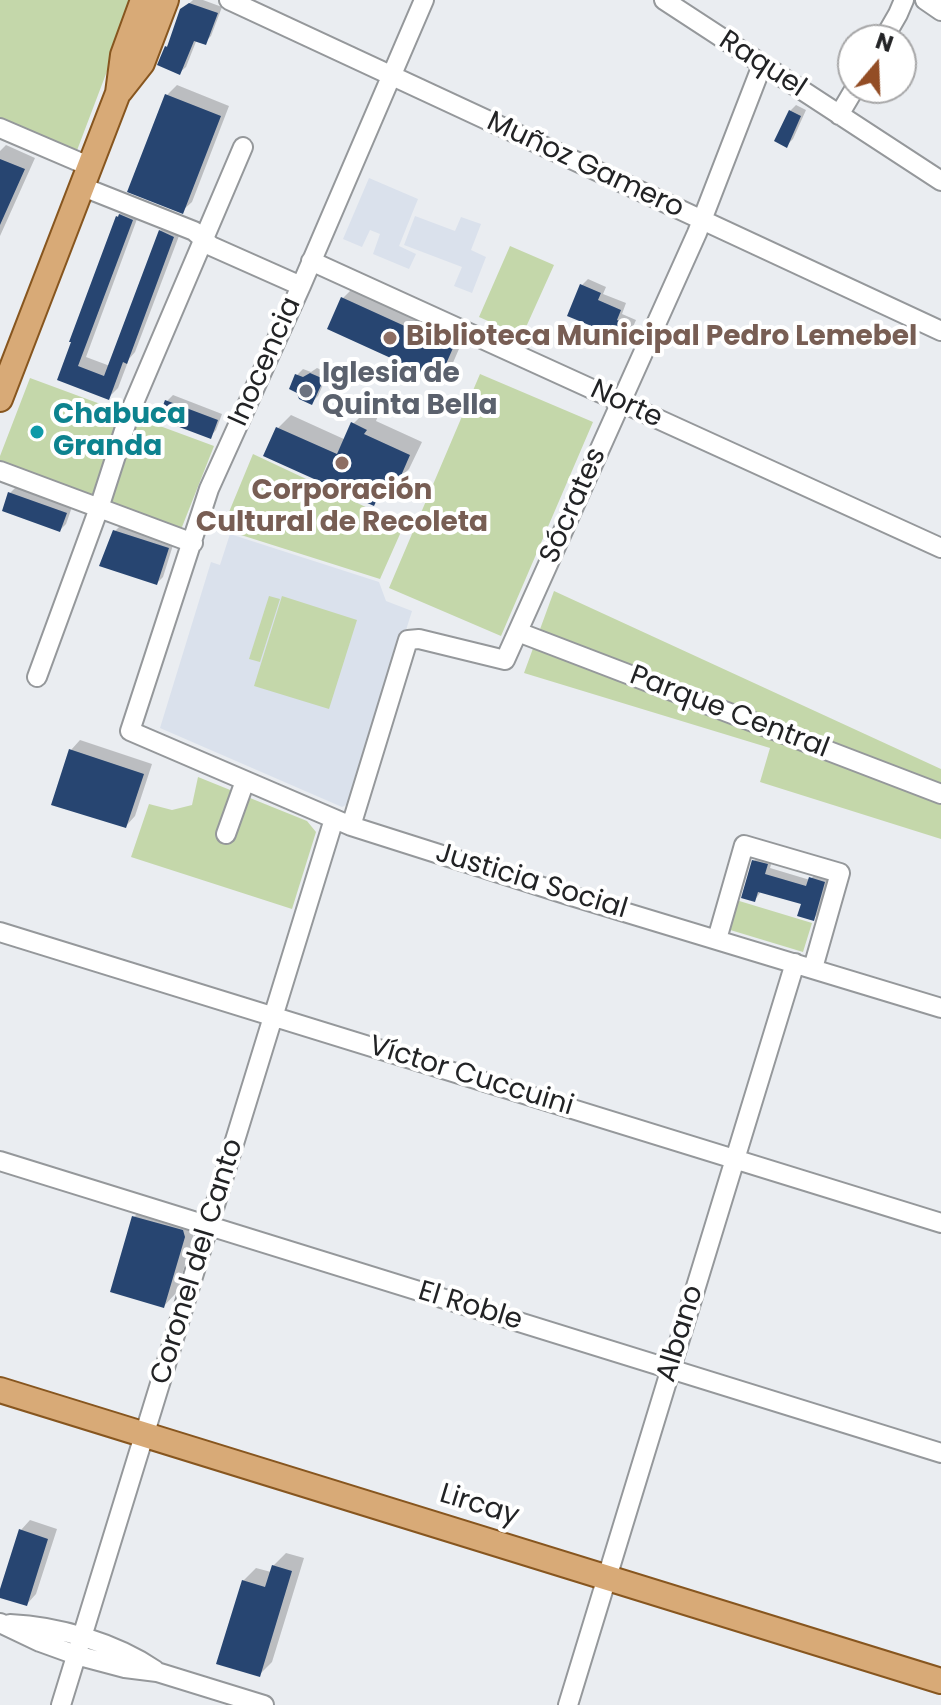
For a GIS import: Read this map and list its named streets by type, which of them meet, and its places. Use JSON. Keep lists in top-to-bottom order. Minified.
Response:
{"streets":{"main road":["Lircay"],"street":["Raquel","Muñoz Gamero","Inocencia","Norte","Sócrates","Parque Central","Justicia Social","Víctor Cuccuini","Coronel del Canto","El Roble","Albano"]},"crossings":[["Raquel","Sócrates"],["Muñoz Gamero","Inocencia"],["Muñoz Gamero","Sócrates"],["Inocencia","Norte"],["Inocencia","Justicia Social"],["Norte","Sócrates"],["Sócrates","Parque Central"],["Sócrates","Coronel del Canto"],["Justicia Social","Coronel del Canto"],["Justicia Social","Albano"],["Víctor Cuccuini","Coronel del Canto"],["Víctor Cuccuini","Albano"],["Coronel del Canto","El Roble"],["Coronel del Canto","Lircay"],["El Roble","Albano"],["Albano","Lircay"]],"places":["Biblioteca Municipal Pedro Lemebel","Iglesia de Quinta Bella","Chabuca Granda","Corporación Cultural de Recoleta"],"north":"top"}
